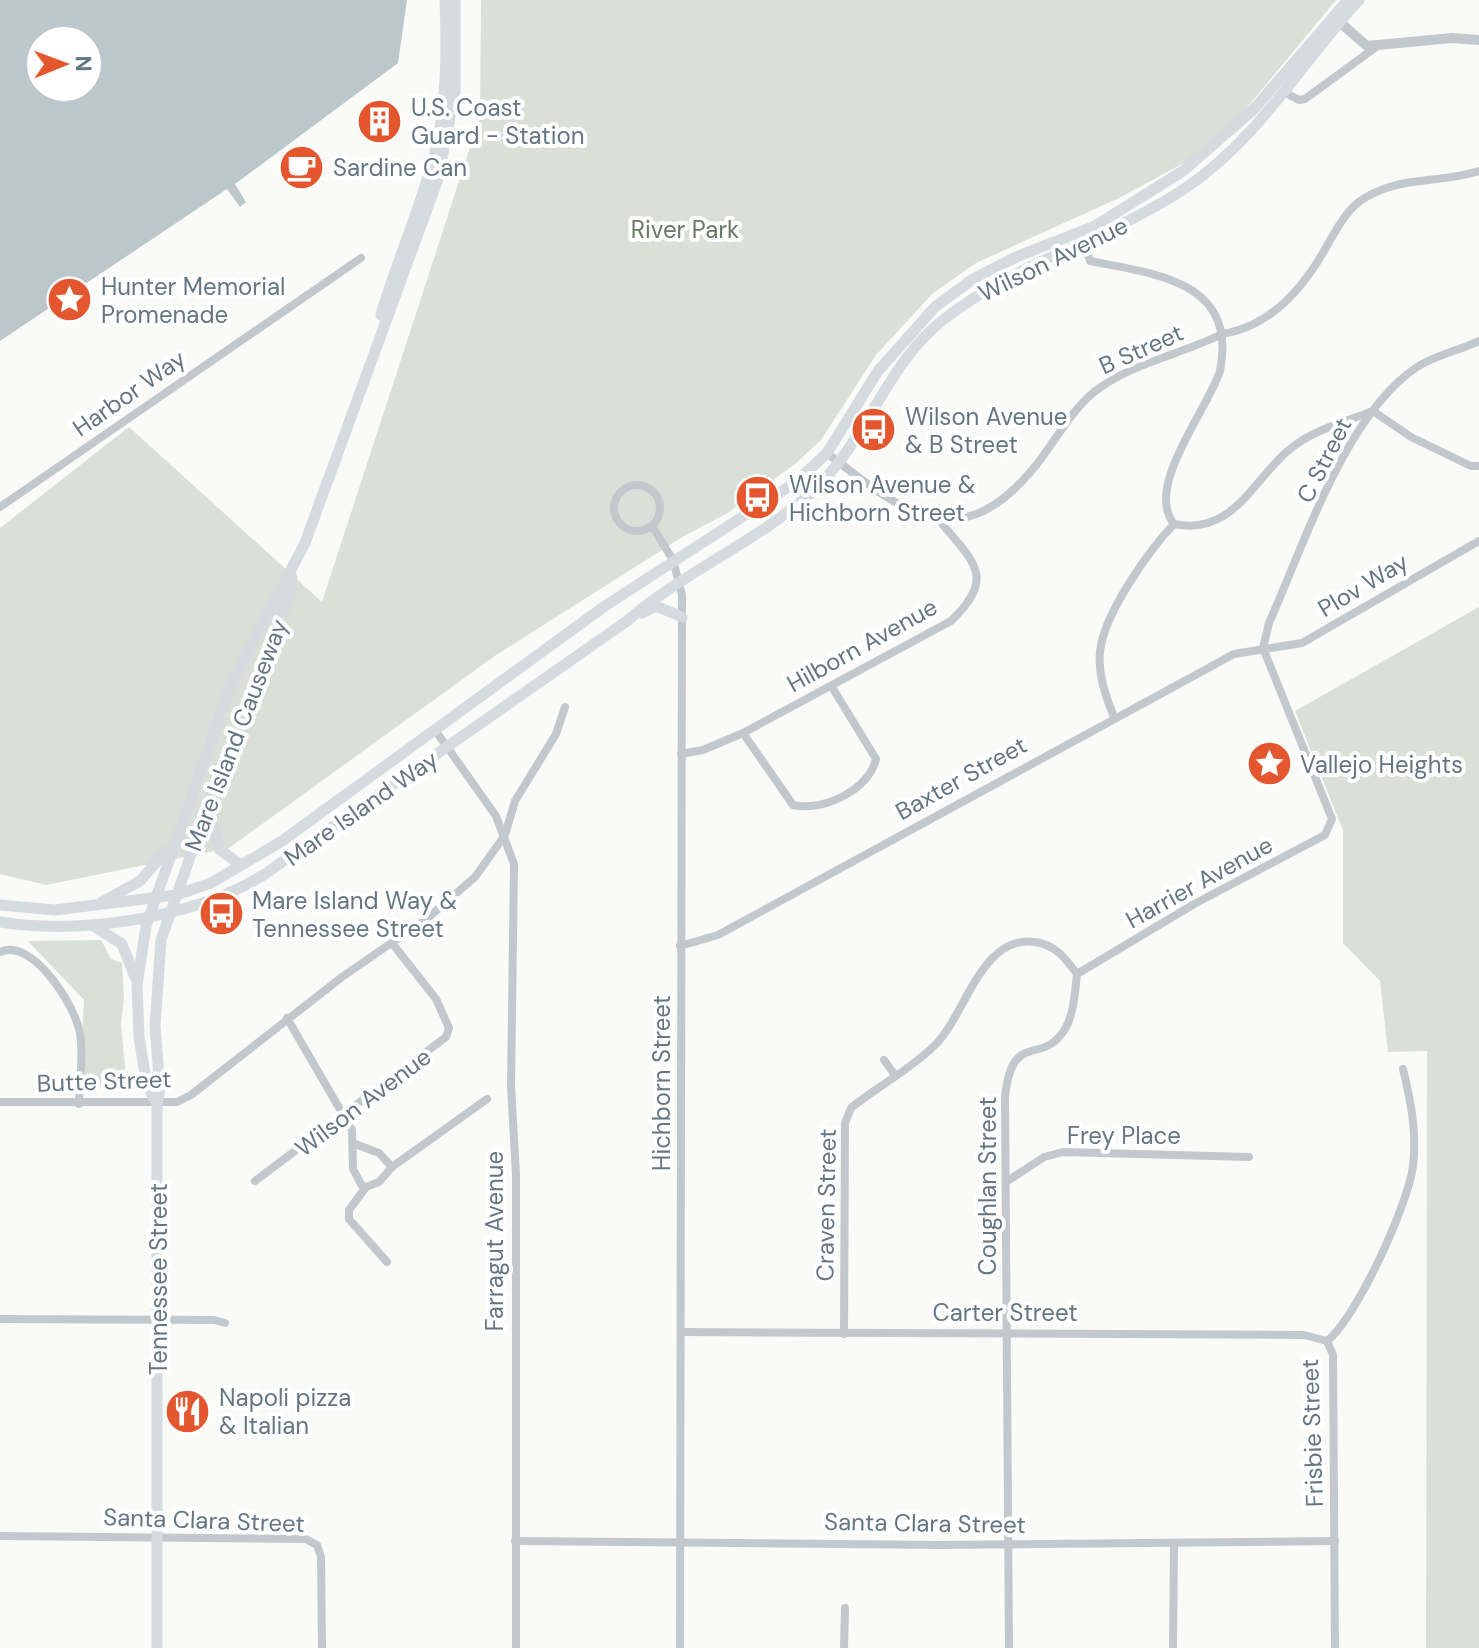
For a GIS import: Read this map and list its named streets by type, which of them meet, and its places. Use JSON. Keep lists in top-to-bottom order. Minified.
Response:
{"streets":{"main road":["Wilson Avenue","Mare Island Causeway","Mare Island Way","Tennessee Street"],"street":["B Street","Harbor Way","C Street","Plov Way","Hilborn Avenue","Baxter Street","Harrier Avenue","Butte Street","Hichborn Street","Frey Place","Coughlan Street","Craven Street","Farragut Avenue","Carter Street","Frisbie Street","Santa Clara Street"]},"crossings":[["Wilson Avenue","B Street"],["Wilson Avenue","Mare Island Way"],["Wilson Avenue","Butte Street"],["Wilson Avenue","Hichborn Street"],["B Street","Hilborn Avenue"],["C Street","Plov Way"],["C Street","Baxter Street"],["C Street","Harrier Avenue"],["Plov Way","Baxter Street"],["Plov Way","Harrier Avenue"],["Hilborn Avenue","Hichborn Street"],["Mare Island Causeway","Mare Island Way"],["Mare Island Causeway","Tennessee Street"],["Baxter Street","Harrier Avenue"],["Baxter Street","Hichborn Street"],["Mare Island Way","Hichborn Street"],["Mare Island Way","Tennessee Street"],["Harrier Avenue","Coughlan Street"],["Harrier Avenue","Craven Street"],["Butte Street","Tennessee Street"],["Hichborn Street","Carter Street"],["Hichborn Street","Santa Clara Street"],["Frey Place","Coughlan Street"],["Coughlan Street","Craven Street"],["Coughlan Street","Carter Street"],["Coughlan Street","Santa Clara Street"],["Craven Street","Carter Street"],["Farragut Avenue","Santa Clara Street"],["Tennessee Street","Santa Clara Street"],["Carter Street","Frisbie Street"],["Frisbie Street","Santa Clara Street"]],"parks":["River Park"],"places":{"building":["U.S. Coast Guard - Station"],"cafe":["Sardine Can"],"place":["Hunter Memorial Promenade","Vallejo Heights"],"bus stop":["Wilson Avenue & B Street","Wilson Avenue & Hichborn Street","Mare Island Way & Tennessee Street"],"restaurant":["Napoli pizza & Italian"]},"north":"right"}
